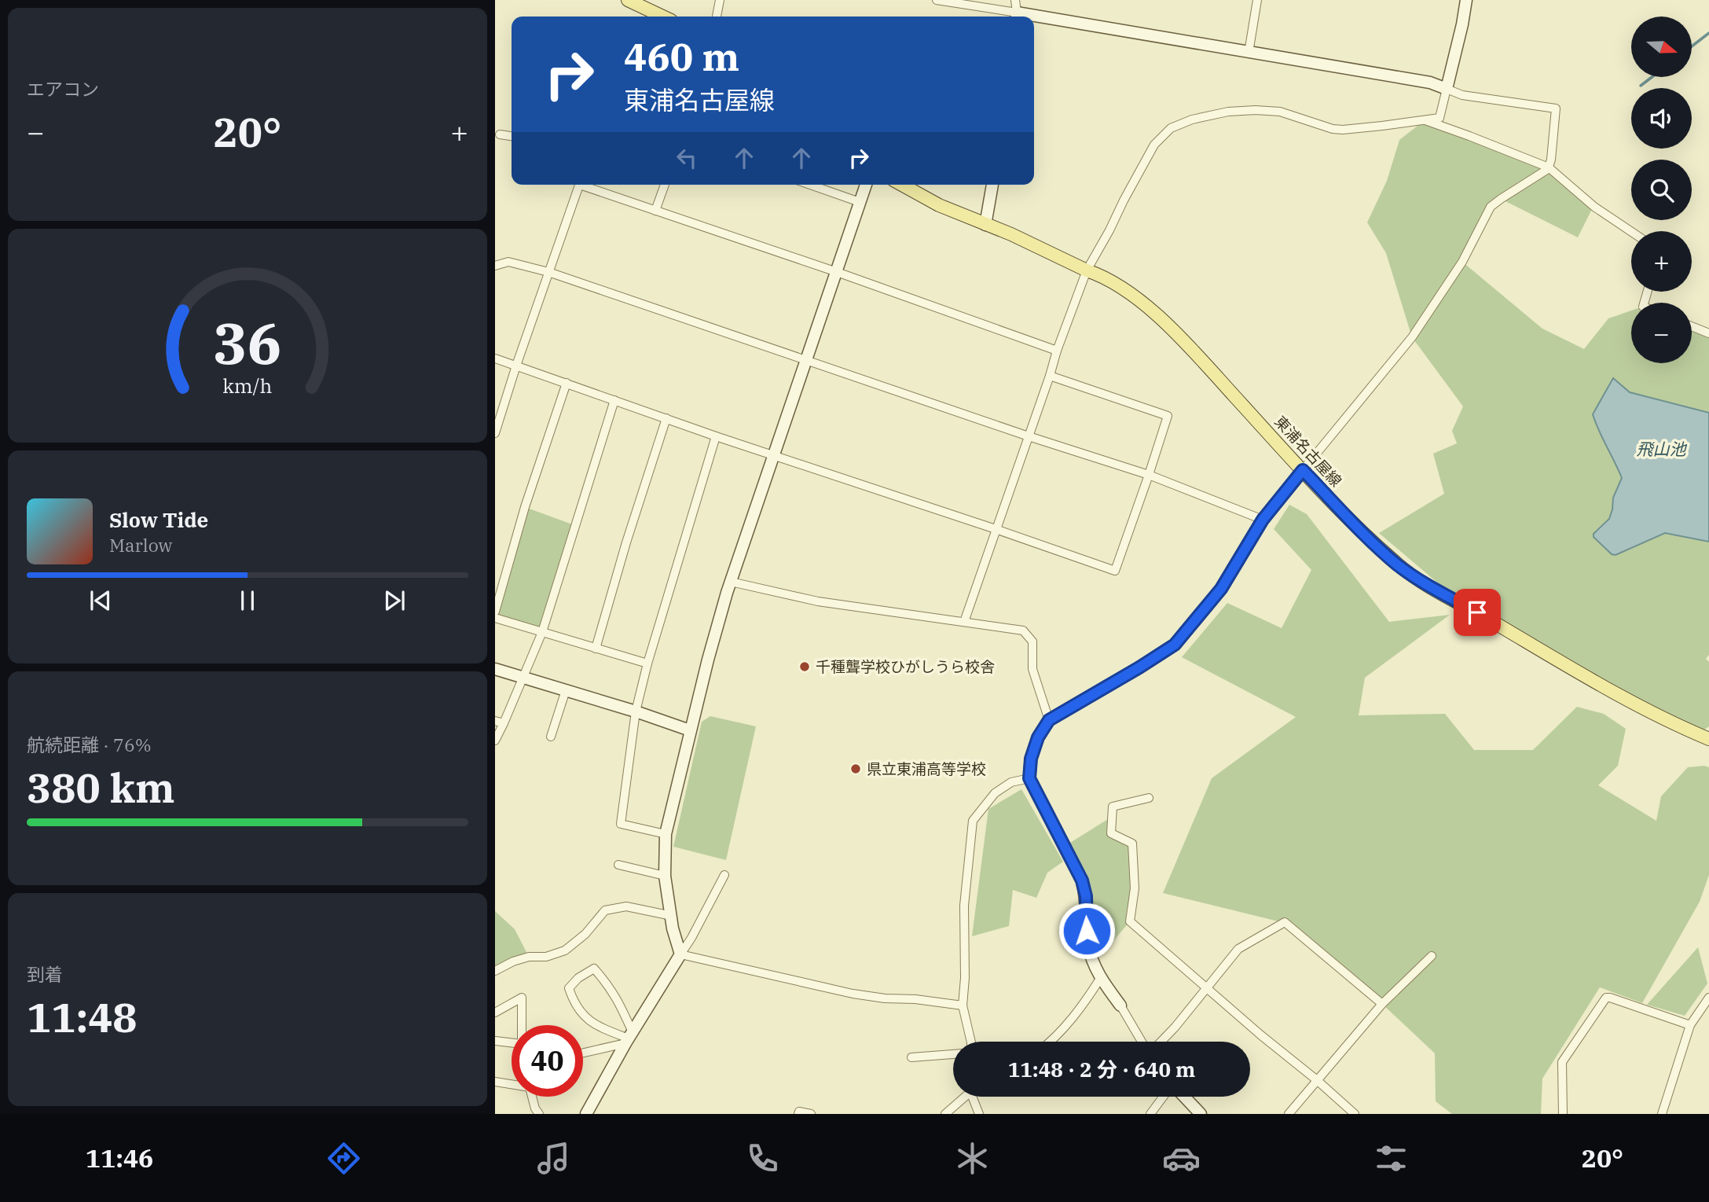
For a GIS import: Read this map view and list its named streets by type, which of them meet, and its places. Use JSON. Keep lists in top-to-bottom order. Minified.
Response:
{"streets":{"main road":["東浦名古屋線"]},"water":["飛山池"],"places":["千種聾学校ひがしうら校舎","県立東浦高等学校"],"north":"right","page":{"tile":["エアコン",["航続距離 · 76%","380 km"],["到着","11:48"]],"map_buttons":["+","−"],"turn":["460 m","東浦名古屋線"],"heat":["−","20°","+"],"song":["Slow Tide","Marlow"],"limit":"40","trip":"11:48 · 2 分 · 640 m","tabs":["11:46","20°"],"gauge":["36","km/h"]}}
